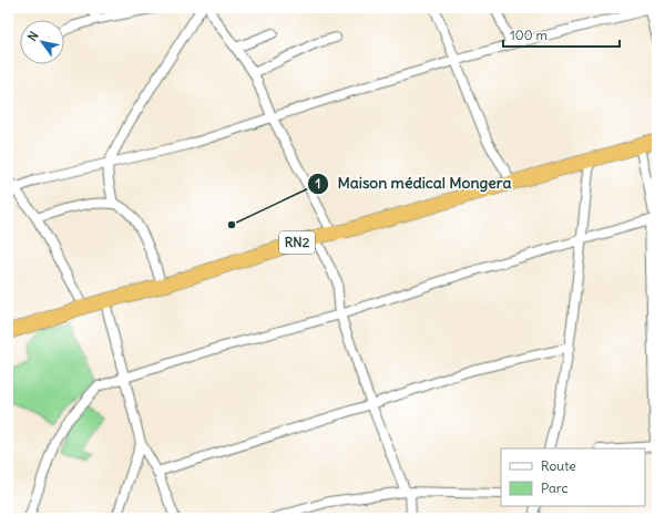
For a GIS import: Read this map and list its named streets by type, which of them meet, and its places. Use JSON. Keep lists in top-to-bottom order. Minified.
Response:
{"streets":{"highway":["RN2"]},"places":["Maison médical Mongera"],"legend":["Route","Parc"],"scale_bar":"100 m","north":"top left"}
